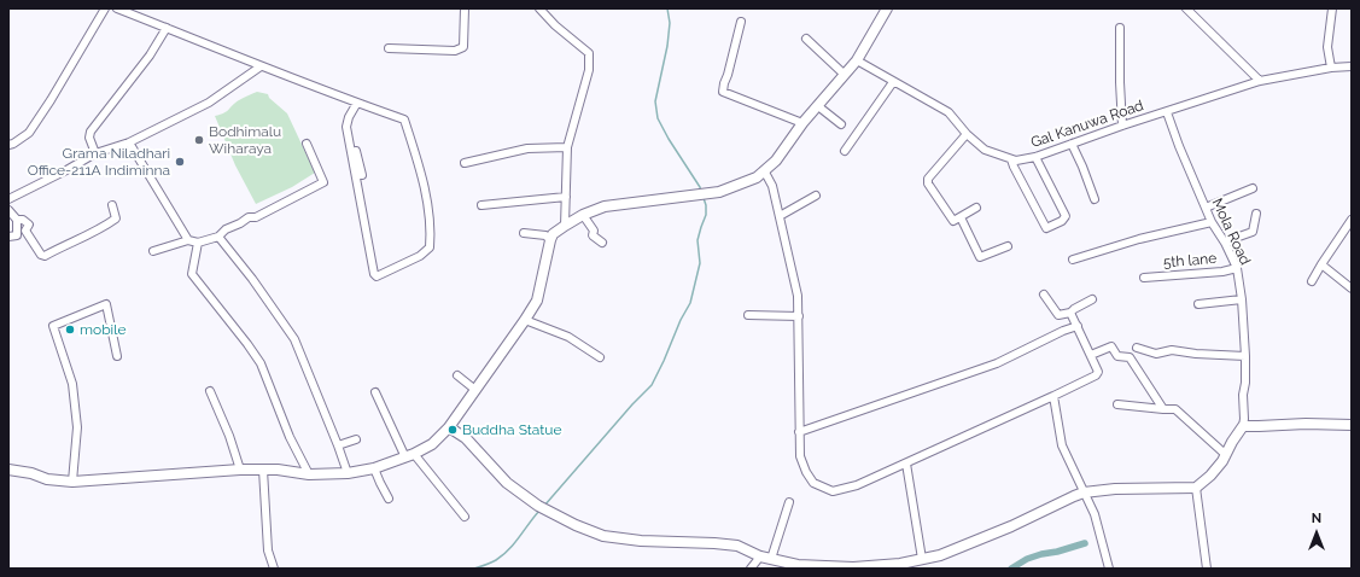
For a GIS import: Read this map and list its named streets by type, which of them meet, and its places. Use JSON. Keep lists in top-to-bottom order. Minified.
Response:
{"streets":{"street":["Gal Kanuwa Road","Mola Road","5th lane"]},"crossings":[["Gal Kanuwa Road","Mola Road"],["Mola Road","5th lane"]],"places":["Bodhimalu Wiharaya","Grama Niladhari Office-211A Indiminna","mobile","Buddha Statue"],"north":"top"}
